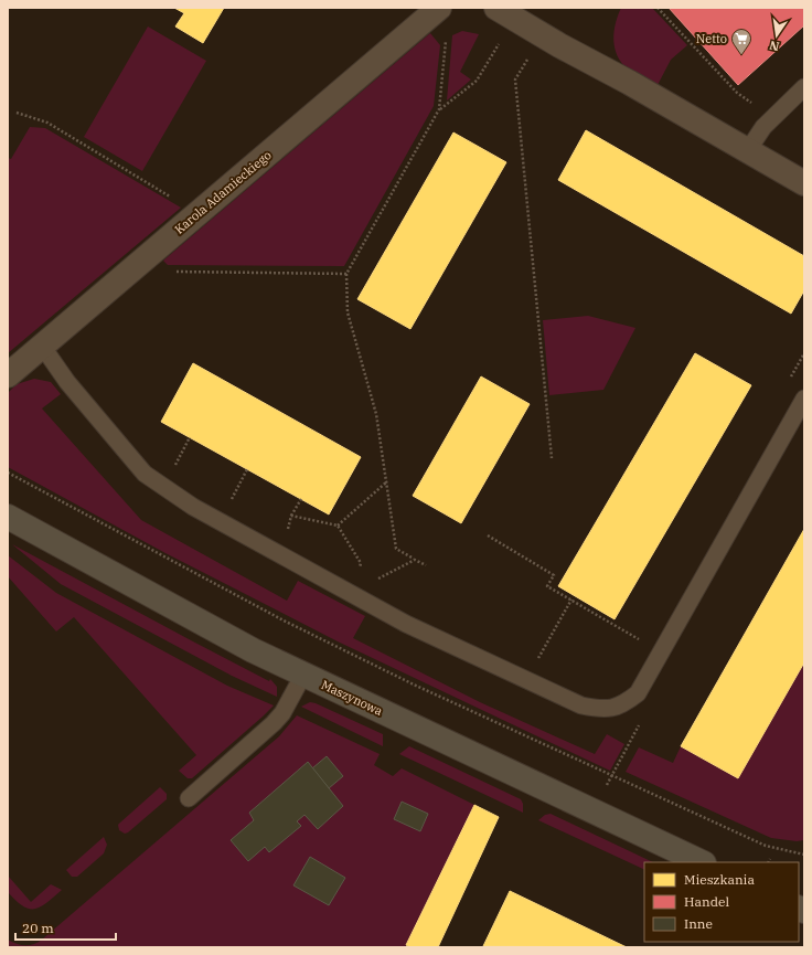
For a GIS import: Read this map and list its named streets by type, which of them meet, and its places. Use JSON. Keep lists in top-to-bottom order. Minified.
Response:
{"streets":{"street":["Karola Adamieckiego","Maszynowa"]},"places":{"supermarket":["Netto"]},"legend":["Mieszkania","Handel","Inne"],"scale_bar":"20 m","north":"bottom"}
